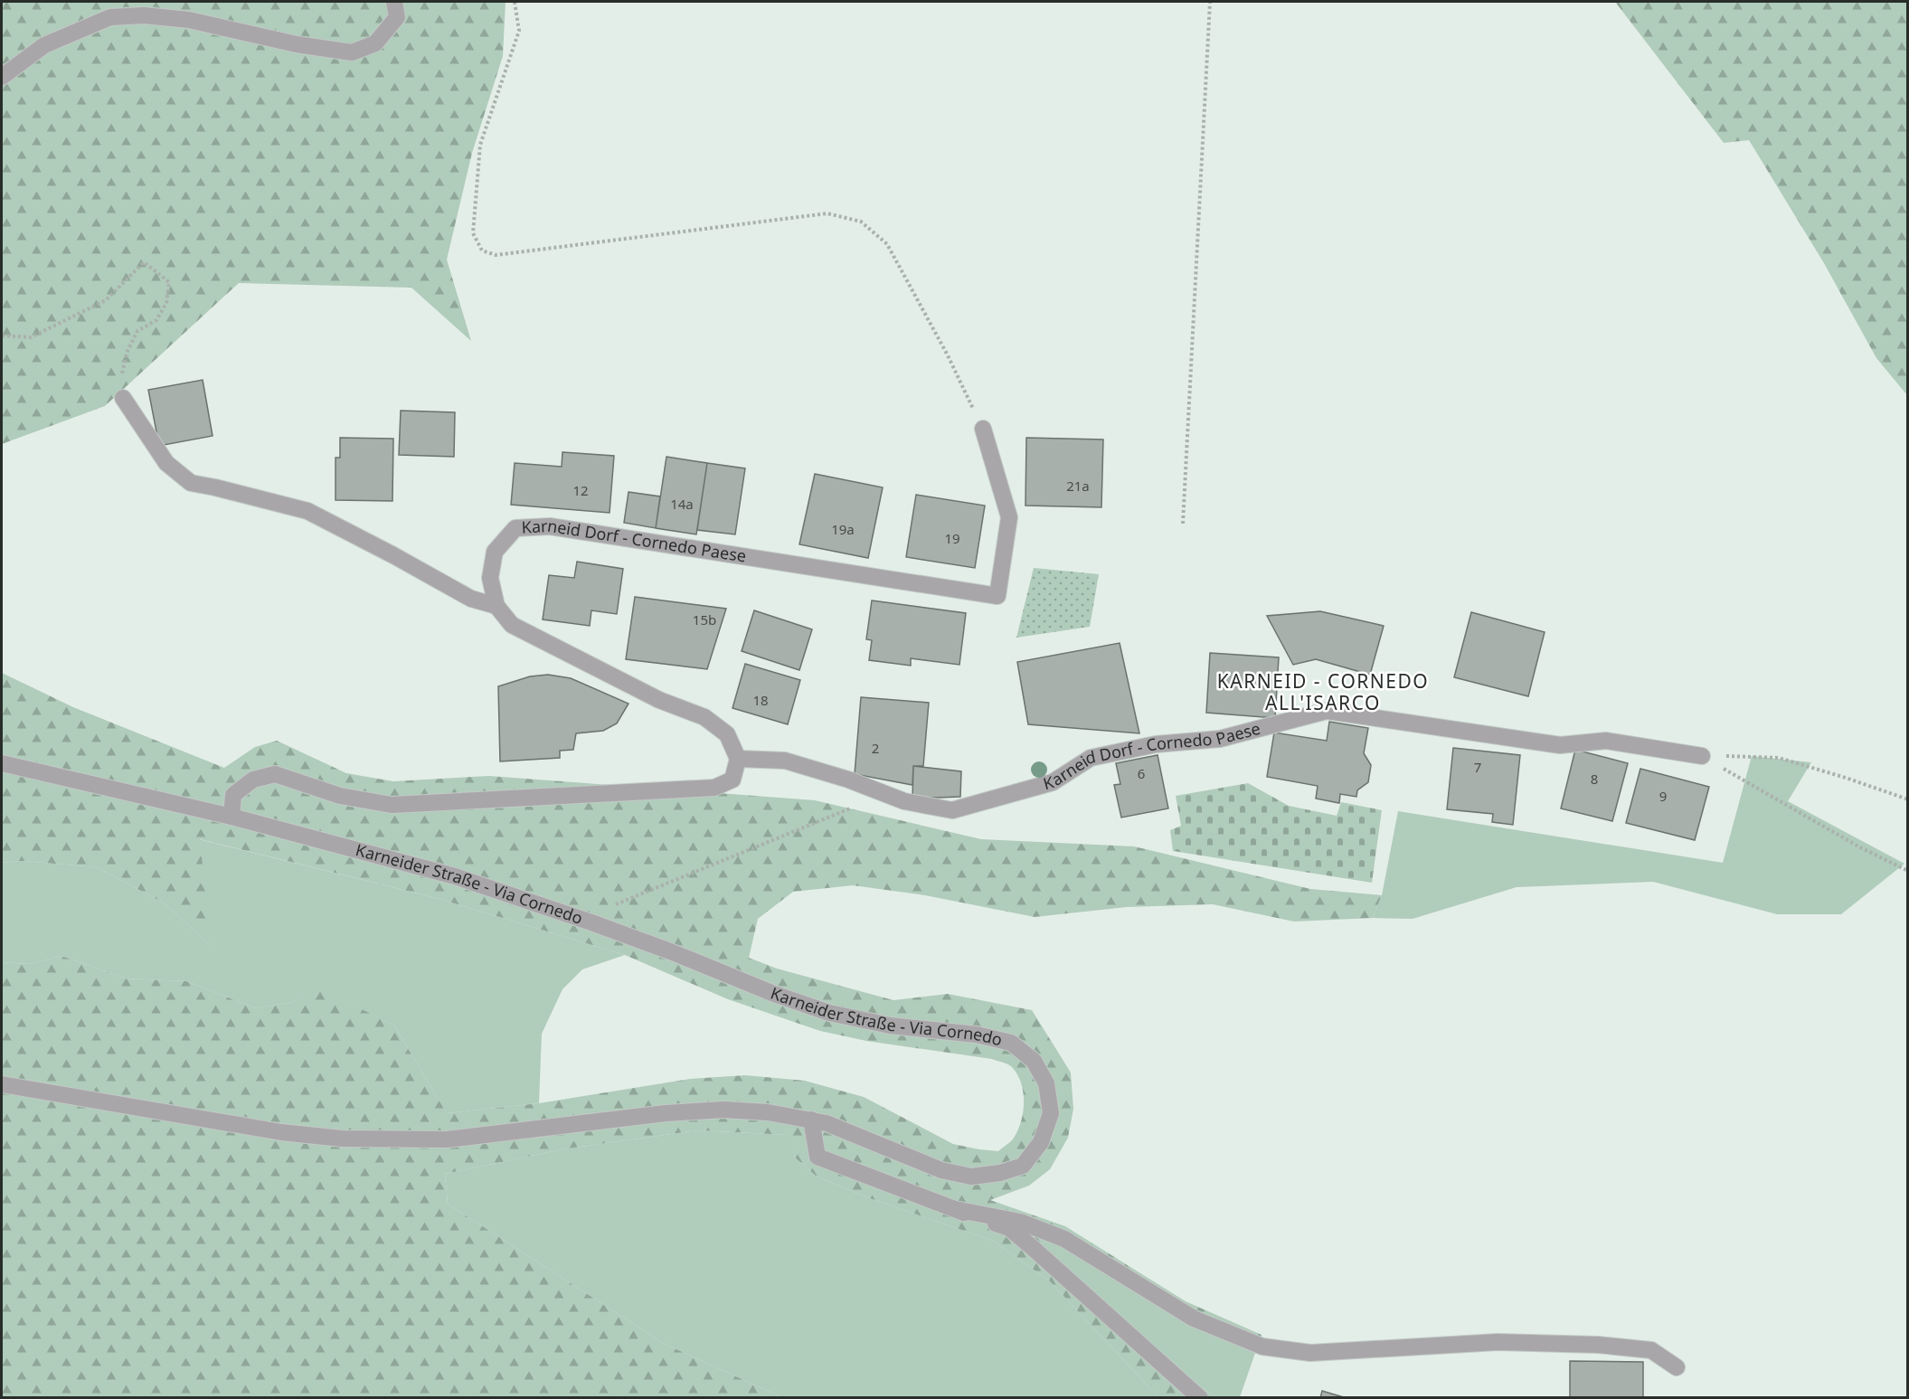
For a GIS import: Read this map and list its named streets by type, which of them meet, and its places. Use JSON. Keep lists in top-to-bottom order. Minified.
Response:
{"streets":{"street":["Karneid Dorf - Cornedo Paese","Karneider Straße - Via Cornedo"]},"districts":["KARNEID - CORNEDO ALL'ISARCO"],"house_numbers":["21a","12","14a","19a","19","15b","18","2","7","6","8","9"]}
